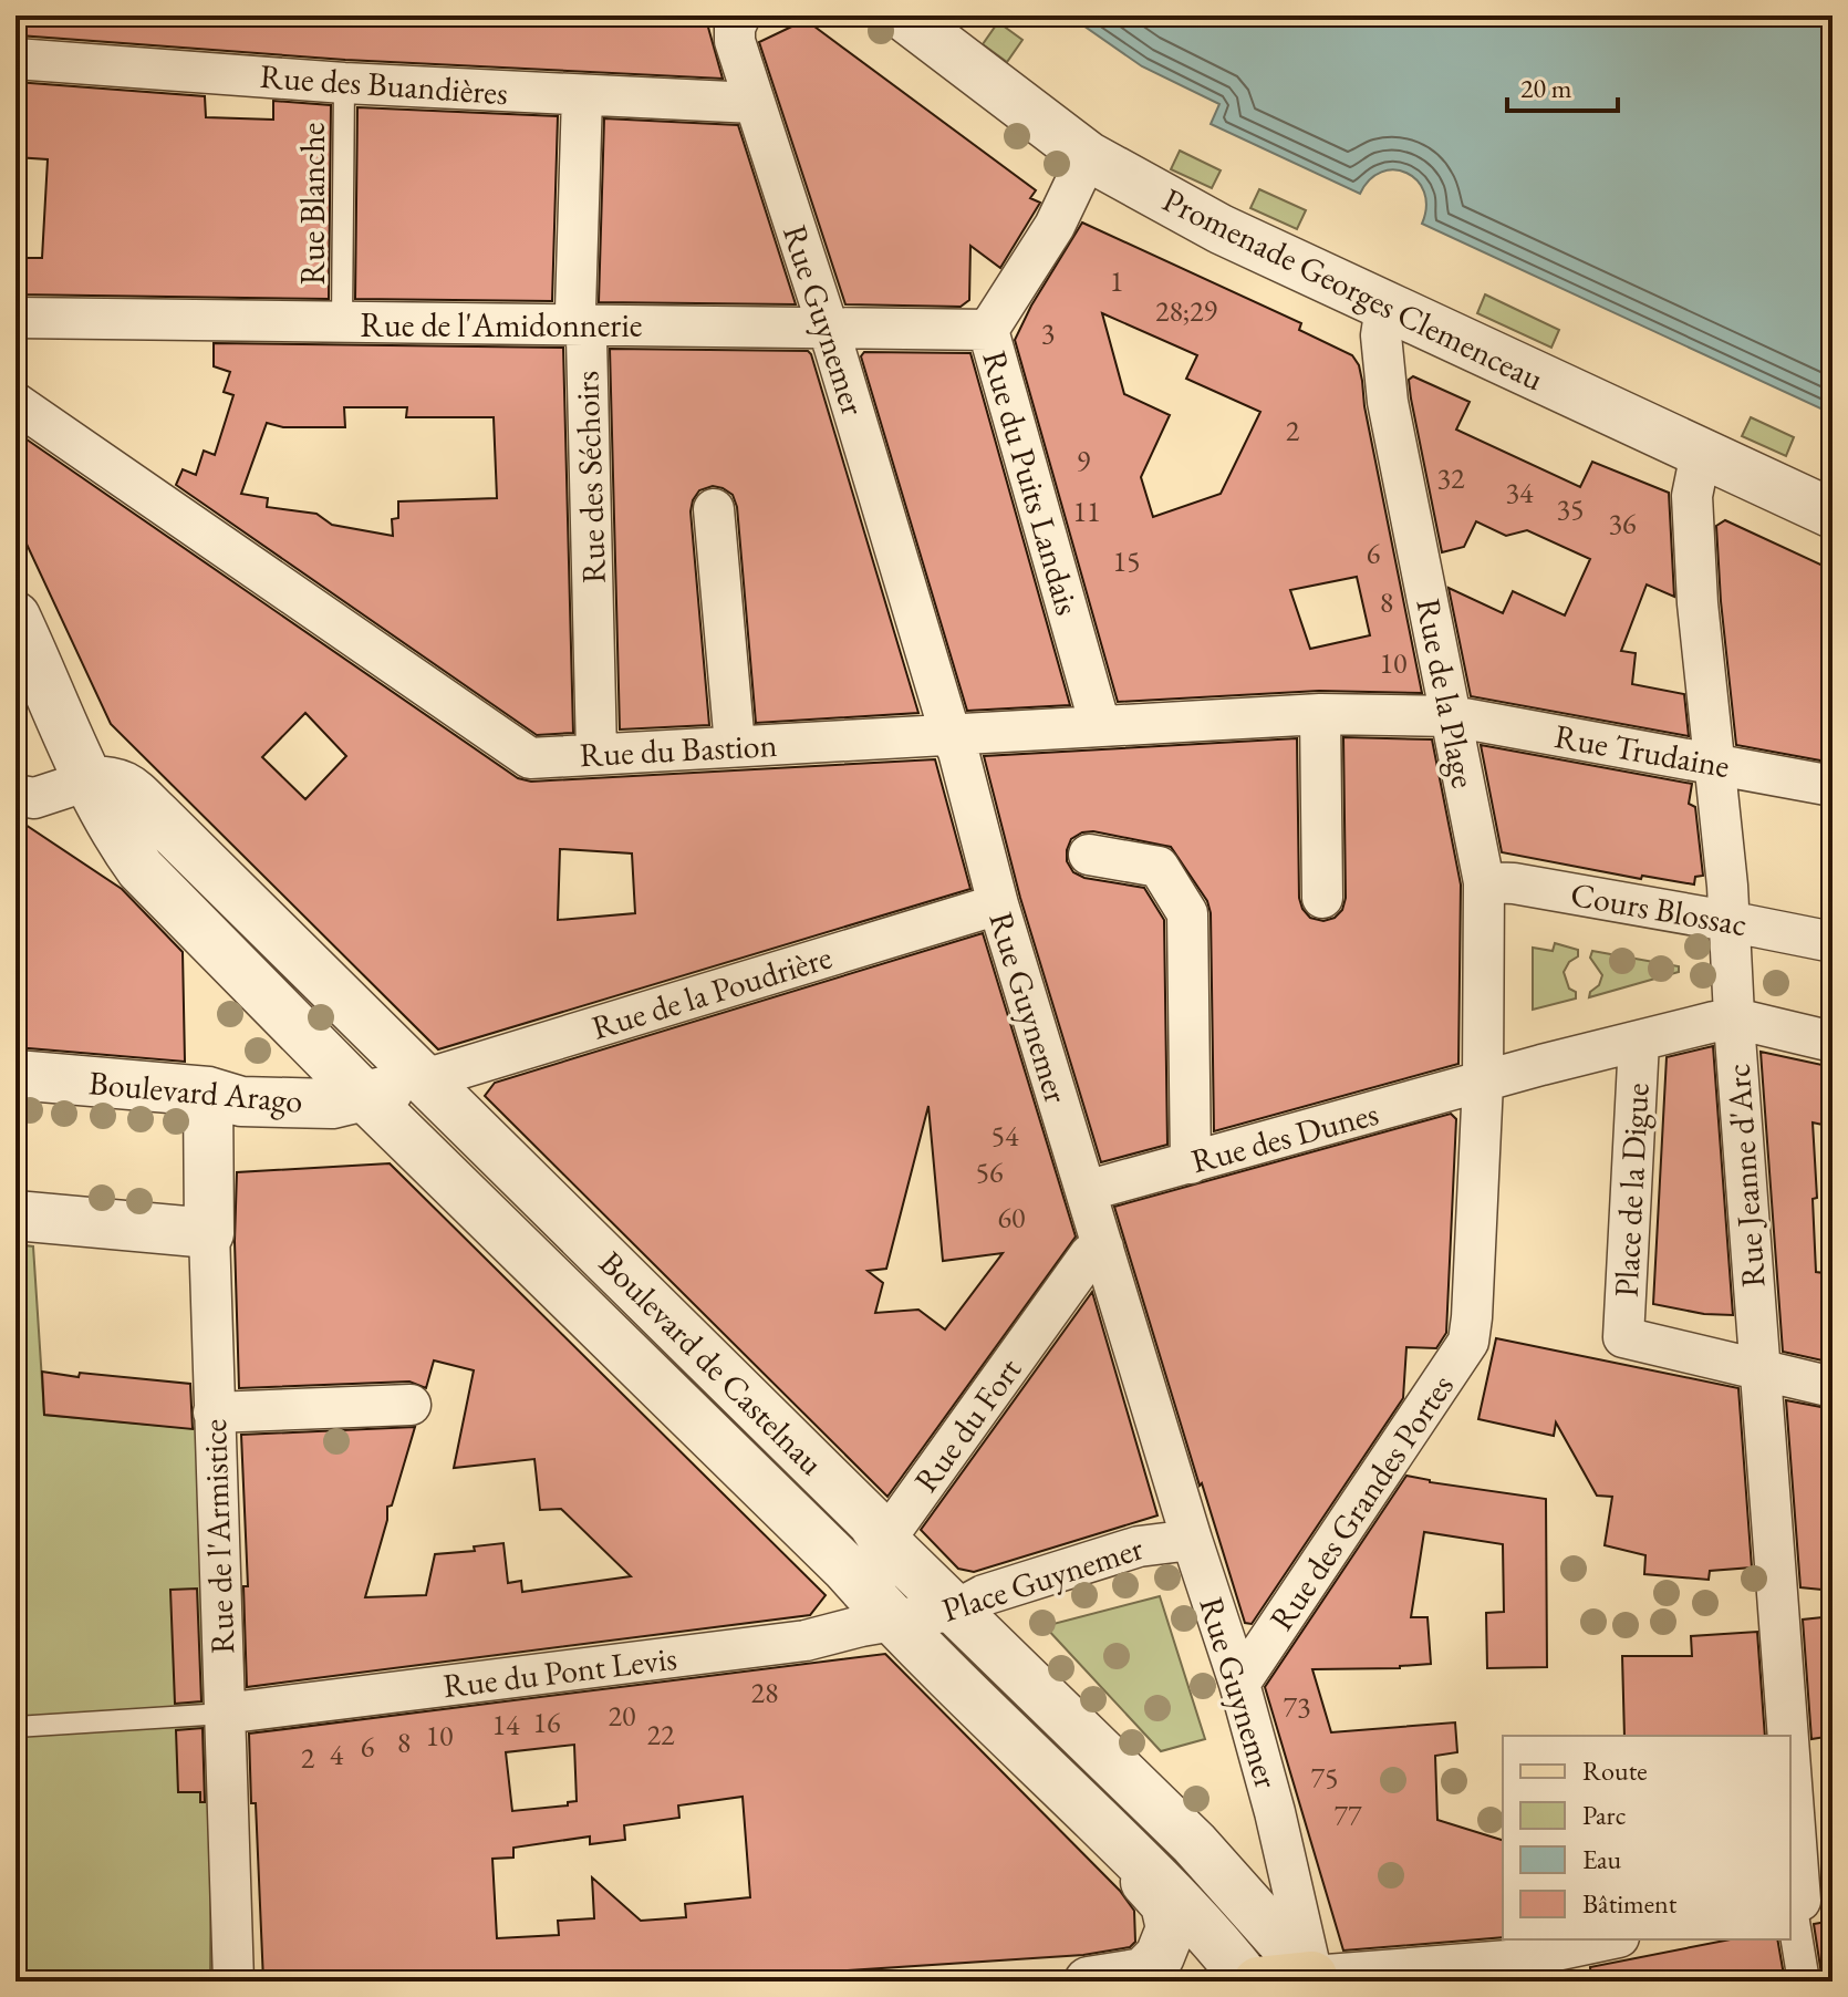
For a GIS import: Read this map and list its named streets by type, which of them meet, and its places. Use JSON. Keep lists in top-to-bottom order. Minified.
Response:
{"streets":{"street":["Rue des Buandières","Promenade Georges Clemenceau","Rue Guynemer","Rue de l'Amidonnerie","Rue des Séchoirs","Rue du Puits Landais","Rue de la Plage","Rue du Bastion","Rue Trudaine","Cours Blossac","Rue de la Poudrière","Boulevard Arago","Rue des Dunes","Rue Jeanne d'Arc","Place de la Digue","Boulevard de Castelnau","Rue du Fort","Rue des Grandes Portes","Rue de l'Armistice","Place Guynemer","Rue du Pont Levis"],"lane":["Rue Blanche"]},"crossings":[["Rue des Buandières","Rue Blanche"],["Rue des Buandières","Rue Guynemer"],["Rue des Buandières","Rue des Séchoirs"],["Rue Blanche","Rue de l'Amidonnerie"],["Promenade Georges Clemenceau","Rue du Puits Landais"],["Promenade Georges Clemenceau","Rue de la Plage"],["Promenade Georges Clemenceau","Rue Jeanne d'Arc"],["Rue Guynemer","Rue de l'Amidonnerie"],["Rue Guynemer","Rue du Bastion"],["Rue Guynemer","Rue de la Poudrière"],["Rue Guynemer","Rue des Dunes"],["Rue Guynemer","Boulevard de Castelnau"],["Rue Guynemer","Rue du Fort"],["Rue Guynemer","Rue des Grandes Portes"],["Rue Guynemer","Place Guynemer"],["Rue de l'Amidonnerie","Rue des Séchoirs"],["Rue de l'Amidonnerie","Rue du Puits Landais"],["Rue des Séchoirs","Rue du Bastion"],["Rue du Puits Landais","Rue du Bastion"],["Rue de la Plage","Rue du Bastion"],["Rue de la Plage","Rue Trudaine"],["Rue de la Plage","Cours Blossac"],["Rue de la Plage","Rue des Dunes"],["Rue de la Plage","Place de la Digue"],["Rue de la Plage","Rue des Grandes Portes"],["Rue du Bastion","Rue Trudaine"],["Rue Trudaine","Rue Jeanne d'Arc"],["Cours Blossac","Rue Jeanne d'Arc"],["Rue de la Poudrière","Boulevard Arago"],["Rue de la Poudrière","Boulevard de Castelnau"],["Boulevard Arago","Boulevard de Castelnau"],["Boulevard Arago","Rue de l'Armistice"],["Rue des Dunes","Place de la Digue"],["Rue des Dunes","Rue des Grandes Portes"],["Rue Jeanne d'Arc","Place de la Digue"],["Place de la Digue","Rue des Grandes Portes"],["Boulevard de Castelnau","Rue du Fort"],["Boulevard de Castelnau","Place Guynemer"],["Boulevard de Castelnau","Rue du Pont Levis"],["Rue de l'Armistice","Rue du Pont Levis"],["Place Guynemer","Rue du Pont Levis"]],"house_numbers":["1","28;29","3","2","9","32","34","35","11","36","6","15","8","10","54","56","60","28","73","20","16","14","22","10","8","6","4","2","75","77"],"legend":["Route","Parc","Eau","Bâtiment"],"scale_bar":"20 m"}
